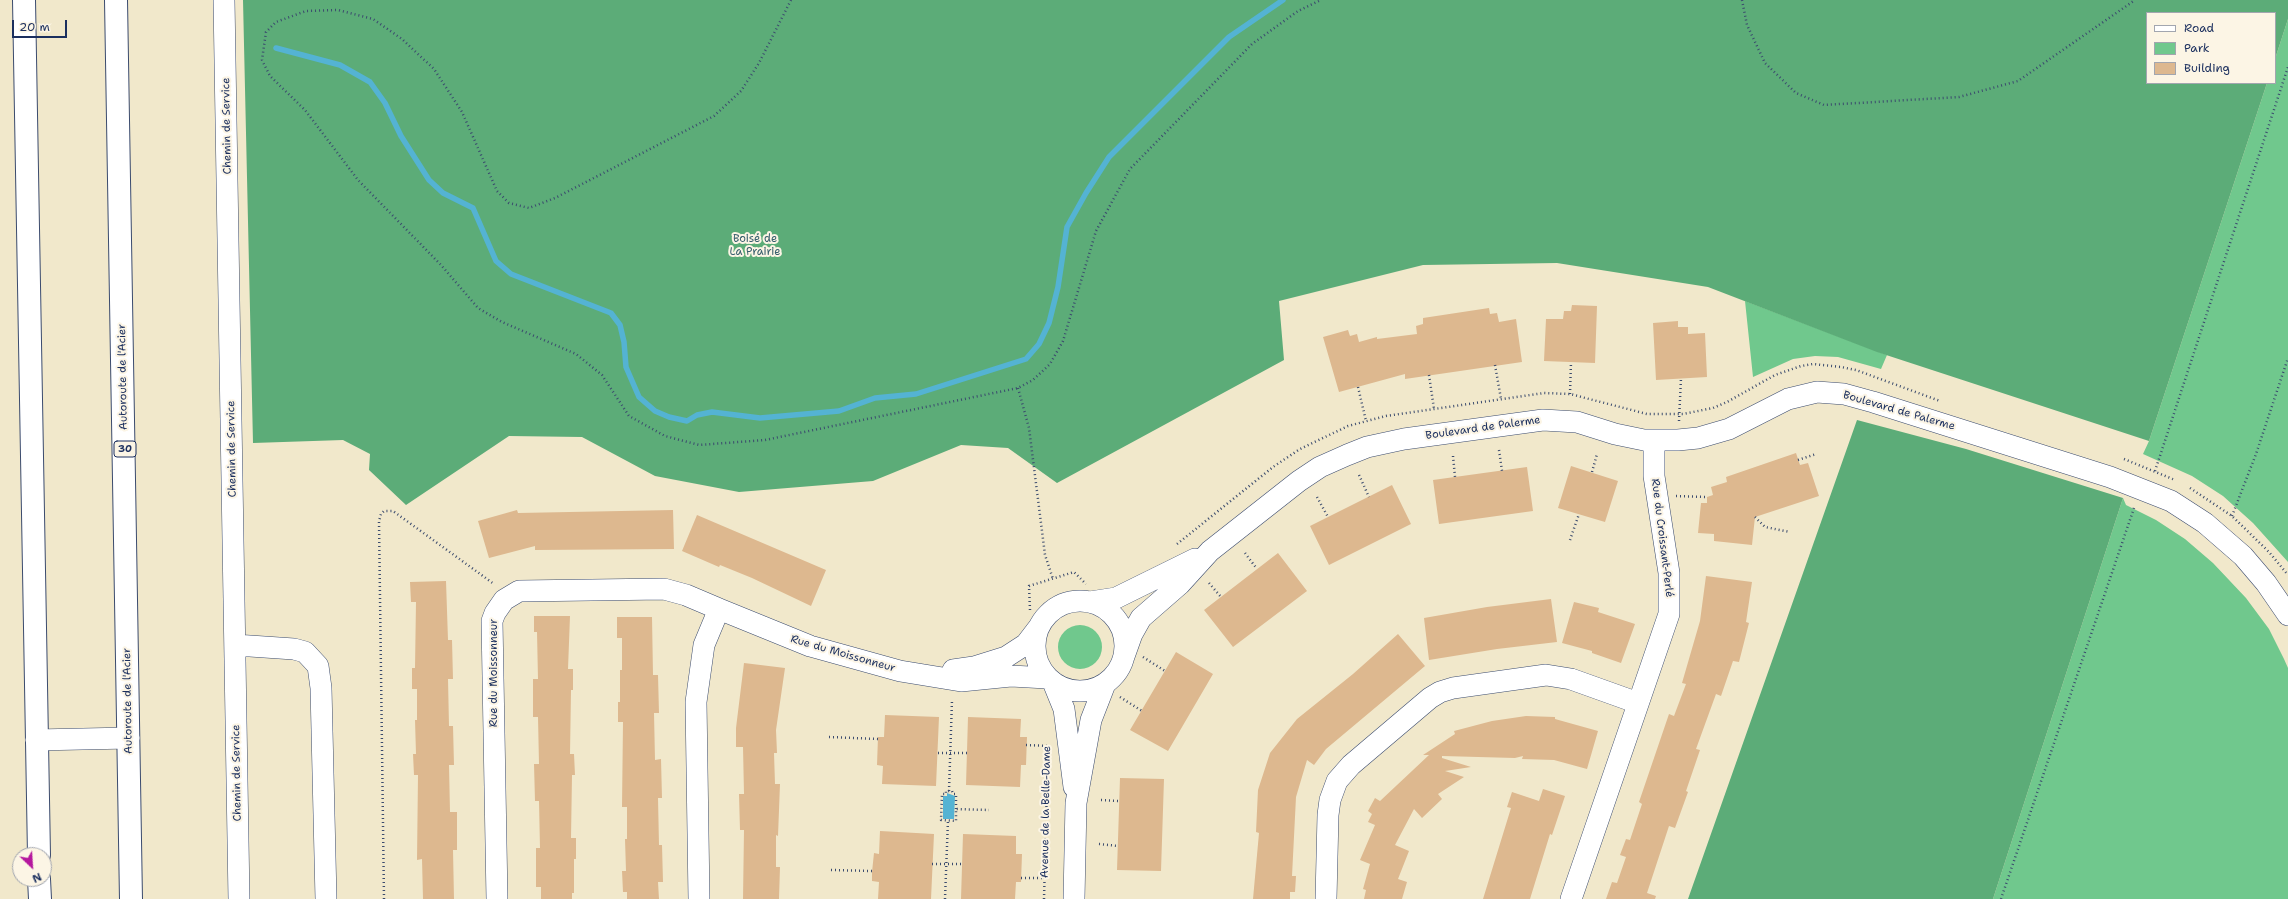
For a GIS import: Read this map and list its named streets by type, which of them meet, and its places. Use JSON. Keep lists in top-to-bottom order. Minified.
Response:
{"streets":{"highway":["Autoroute de l'Acier","30"],"street":["Chemin de Service","Boulevard de Palerme","Rue du Croissant-Perlé","Rue du Moissonneur","Avenue de la Belle-Dame"]},"crossings":[["Boulevard de Palerme","Rue du Croissant-Perlé"],["Boulevard de Palerme","Rue du Moissonneur"],["Boulevard de Palerme","Avenue de la Belle-Dame"],["Rue du Moissonneur","Avenue de la Belle-Dame"]],"parks":["Boisé de La Prairie"],"legend":["Road","Park","Building"],"scale_bar":"20 m","north":"bottom right"}
